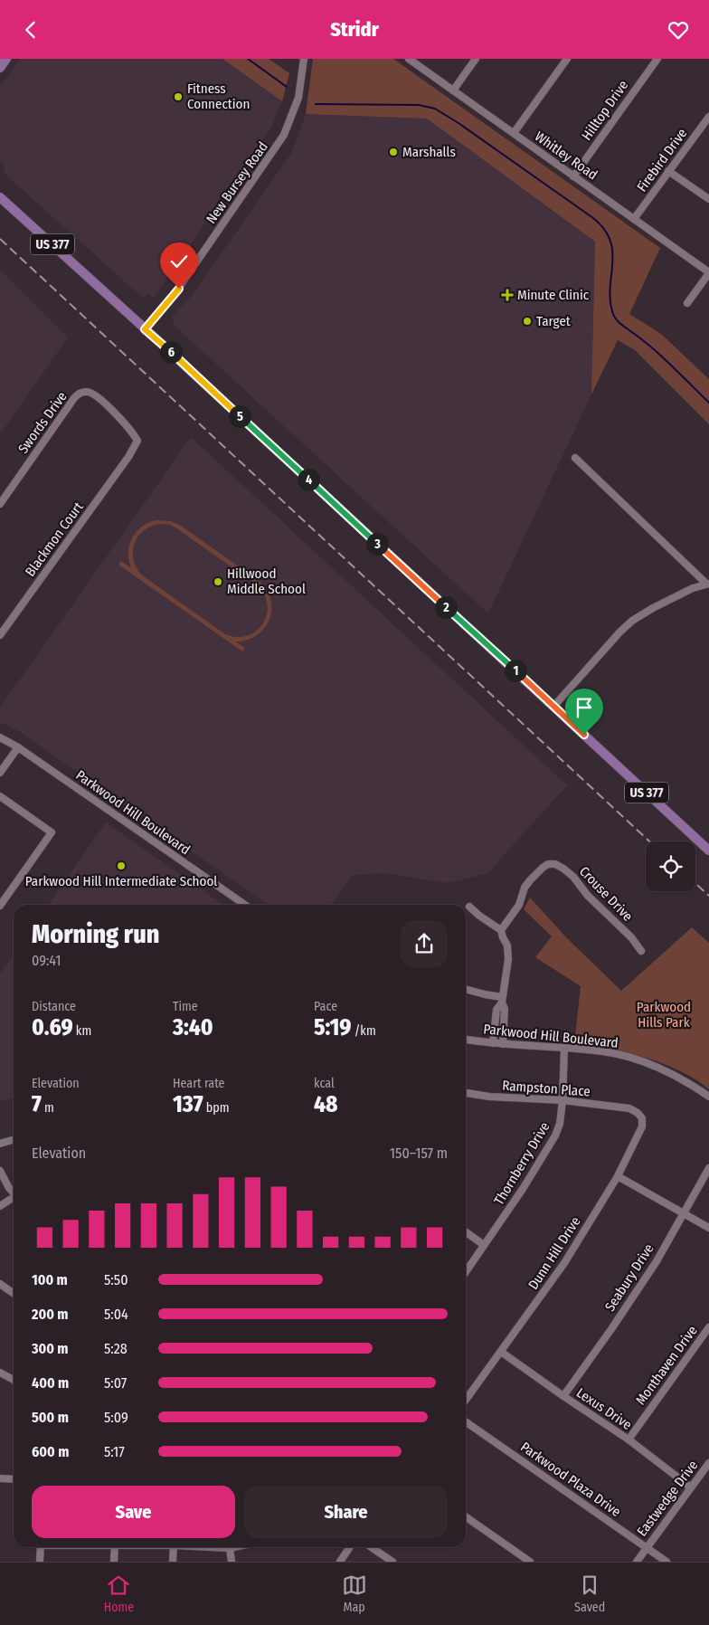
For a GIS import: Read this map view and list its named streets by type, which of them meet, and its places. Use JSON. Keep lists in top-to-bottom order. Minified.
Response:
{"streets":{"main road":["US 377"],"street":["Hilltop Drive","Whitley Road","Firebird Drive","New Bursey Road","Swords Drive","Blackmon Court","Parkwood Hill Boulevard","Crouse Drive","Rampston Place","Thornberry Drive","Dunn Hill Drive","Seabury Drive","Monthaven Drive","Lexus Drive","Parkwood Plaza Drive","Eastwedge Drive"]},"crossings":[["Hilltop Drive","Whitley Road"],["Whitley Road","Firebird Drive"],["New Bursey Road","US 377"],["Swords Drive","Blackmon Court"],["Parkwood Hill Boulevard","Thornberry Drive"],["Rampston Place","Thornberry Drive"],["Rampston Place","Dunn Hill Drive"],["Dunn Hill Drive","Lexus Drive"],["Seabury Drive","Lexus Drive"],["Monthaven Drive","Lexus Drive"],["Lexus Drive","Eastwedge Drive"],["Parkwood Plaza Drive","Eastwedge Drive"]],"parks":["Parkwood Hills Park"],"places":{"other":["Fitness Connection","Marshalls","Target","Hillwood Middle School","Parkwood Hill Intermediate School"],"health":["Minute Clinic"]},"page":{"header":"Stridr","pins":["6","5","4","3","2","1"],"heading":["Morning run","09:41"],"stats":[["Distance","0.69 km"],["Time","3:40"],["Pace","5:19 /km"],["Elevation","7 m"],["Heart rate","137 bpm"],["kcal","48"]],"chart":["Elevation","150–157 m"],"list":[{"name":"100 m","note":"5:50"},{"name":"200 m","note":"5:04"},{"name":"300 m","note":"5:28"},{"name":"400 m","note":"5:07"},{"name":"500 m","note":"5:09"},{"name":"600 m","note":"5:17"}],"buttons":["Save","Share"],"tabs":["Home","Map","Saved"]}}
